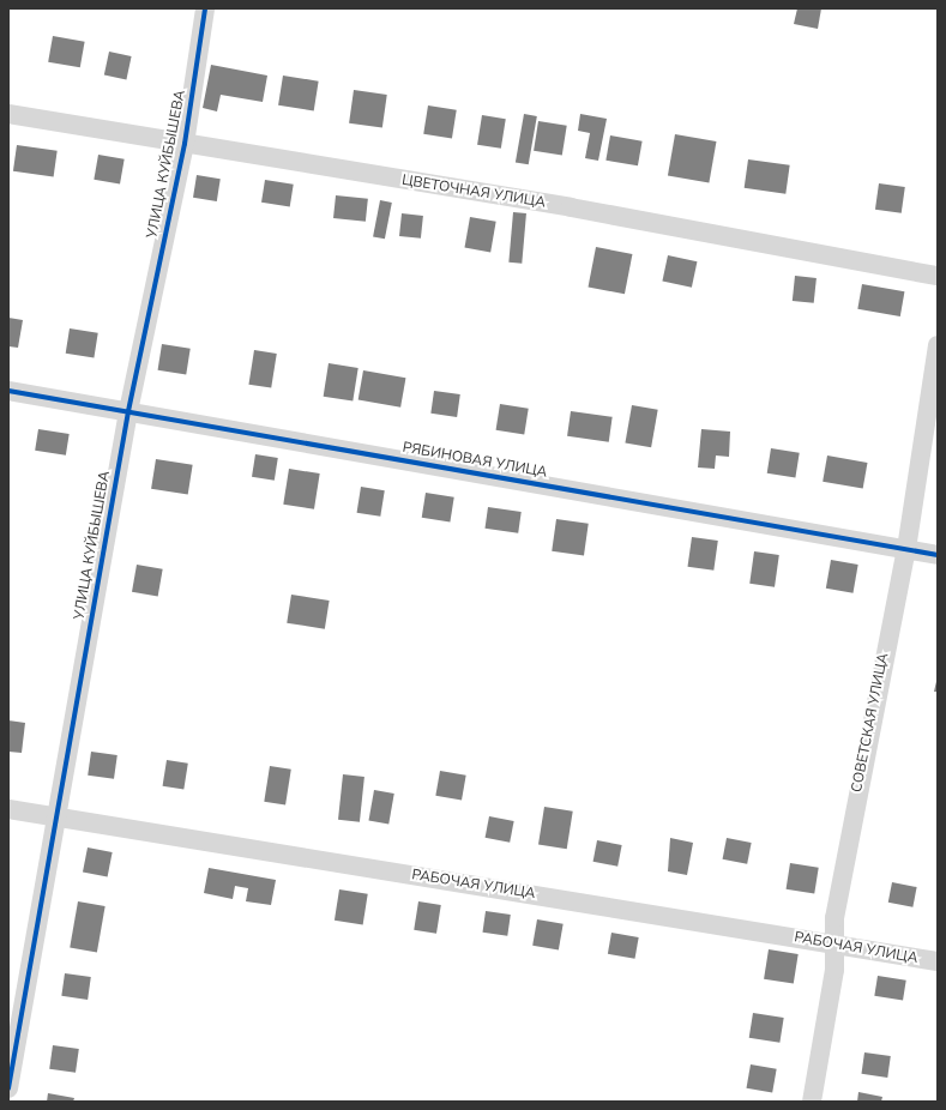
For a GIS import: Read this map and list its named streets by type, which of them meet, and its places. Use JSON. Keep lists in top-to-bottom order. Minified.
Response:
{"streets":{"street":["УЛИЦА КУЙБЫШЕВА","ЦВЕТОЧНАЯ УЛИЦА","РЯБИНОВАЯ УЛИЦА","СОВЕТСКАЯ УЛИЦА","РАБОЧАЯ УЛИЦА"]},"crossings":[["УЛИЦА КУЙБЫШЕВА","ЦВЕТОЧНАЯ УЛИЦА"],["УЛИЦА КУЙБЫШЕВА","РЯБИНОВАЯ УЛИЦА"],["УЛИЦА КУЙБЫШЕВА","РАБОЧАЯ УЛИЦА"],["РЯБИНОВАЯ УЛИЦА","СОВЕТСКАЯ УЛИЦА"],["СОВЕТСКАЯ УЛИЦА","РАБОЧАЯ УЛИЦА"]]}
